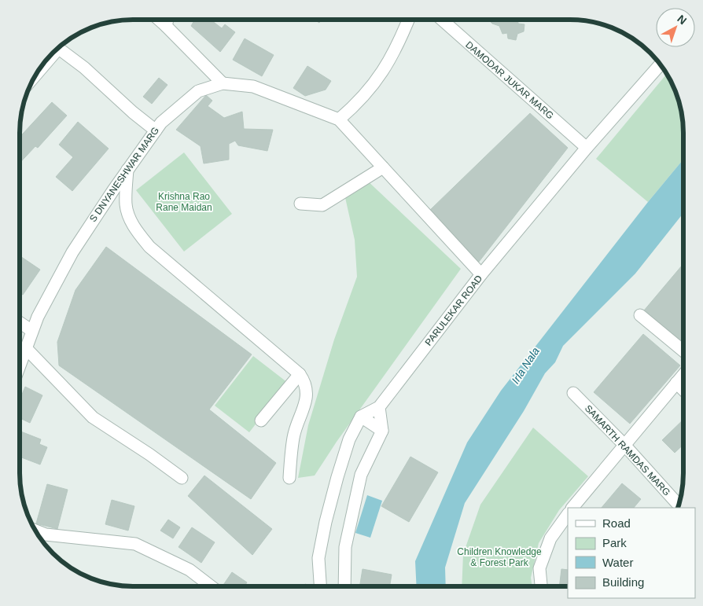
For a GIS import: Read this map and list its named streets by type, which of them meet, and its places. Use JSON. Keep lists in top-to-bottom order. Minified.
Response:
{"streets":{"street":["DAMODAR JUKAR MARG","S DNYANESHWAR MARG","PARULEKAR ROAD","SAMARTH RAMDAS MARG"]},"crossings":[["DAMODAR JUKAR MARG","PARULEKAR ROAD"],["S DNYANESHWAR MARG","PARULEKAR ROAD"]],"water":["Irla Nala"],"parks":["Krishna Rao Rane Maidan","Children Knowledge & Forest Park"],"legend":["Road","Park","Water","Building"],"north":"top right"}
